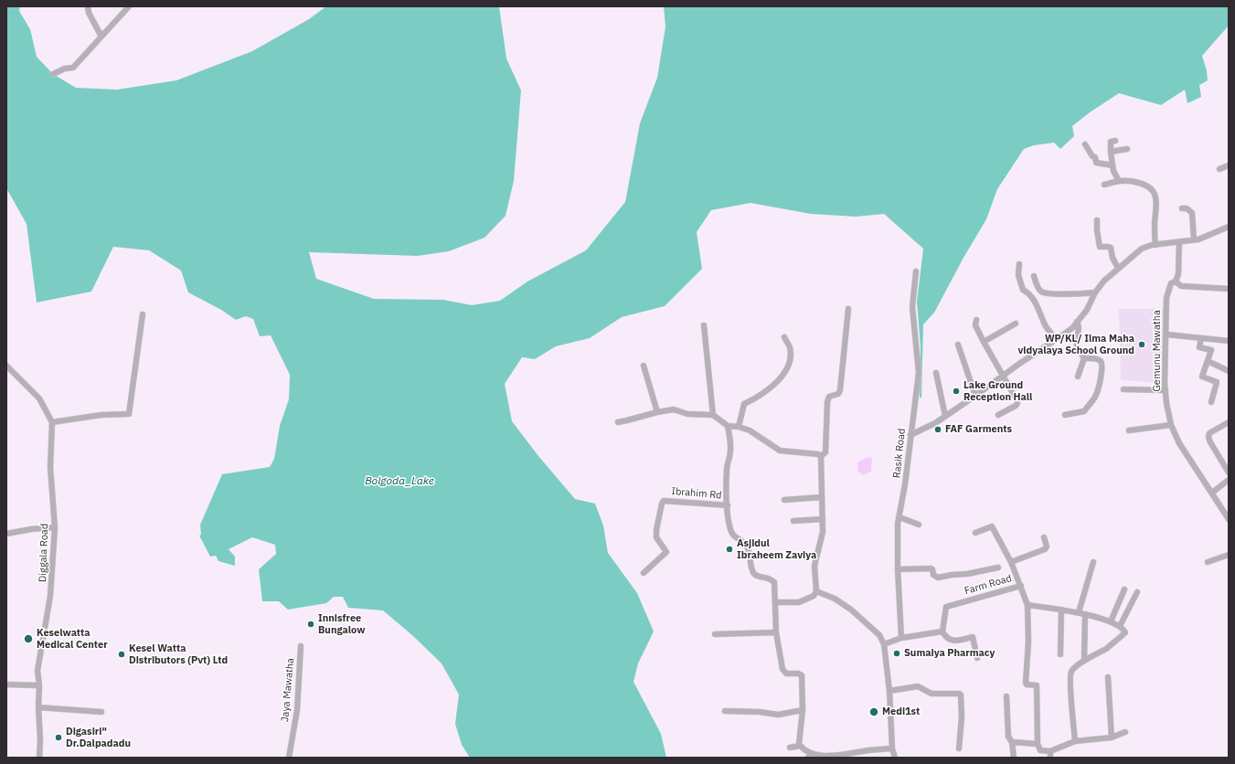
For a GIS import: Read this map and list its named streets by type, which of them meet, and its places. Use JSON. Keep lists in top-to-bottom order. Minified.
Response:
{"streets":{"street":["Gemunu Mawatha","Rasik Road","Ibrahim Rd","Diggala Road","Farm Road","Jaya Mawatha"]},"water":["Bolgoda_Lake"],"places":["WP/KL/ Ilma Maha vidyalaya School Ground","Lake Ground Reception Hall","FAF Garments","Asjidul Ibraheem Zaviya","Innisfree Bungalow","Keselwatta Medical Center","Sumaiya Pharmacy","Kesel Watta Distributors (Pvt) Ltd","Medi1st","Digasiri\" Dr.Dalpadadu"]}
